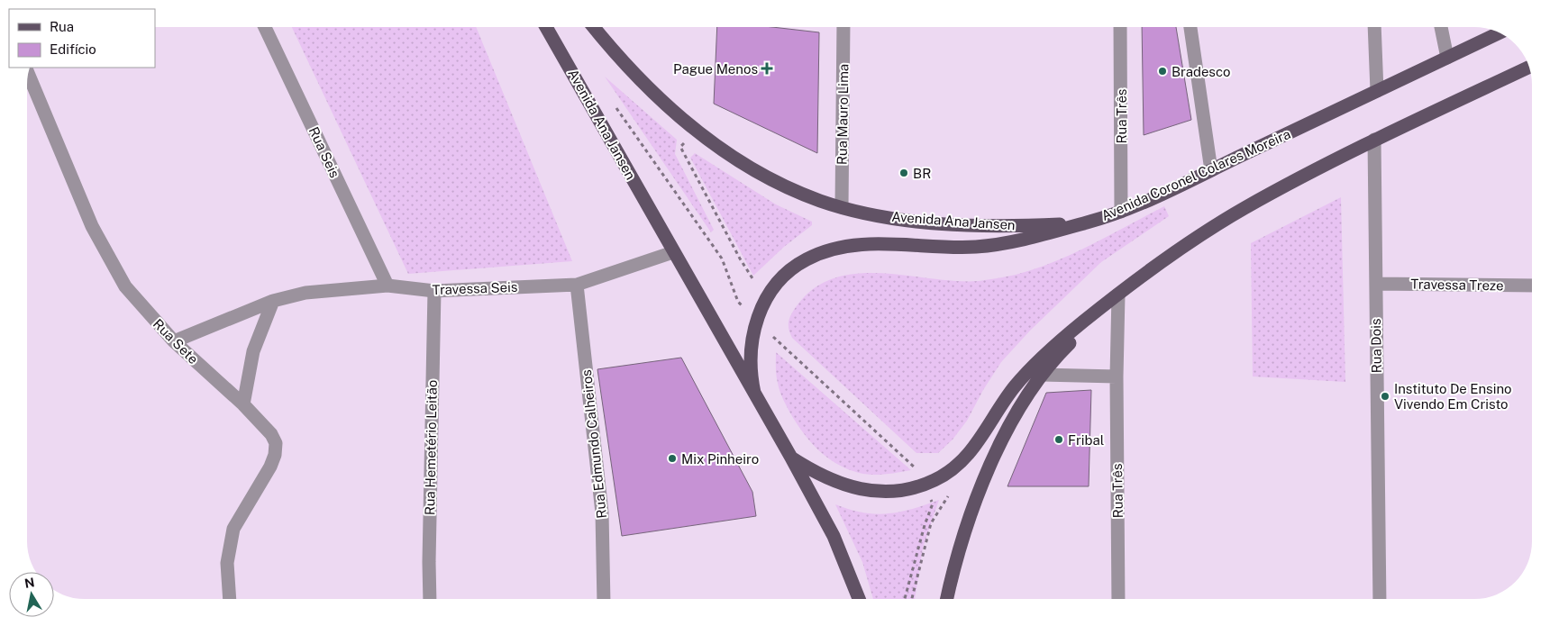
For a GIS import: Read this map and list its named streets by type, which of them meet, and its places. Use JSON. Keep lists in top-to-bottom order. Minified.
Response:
{"streets":{"main road":["Avenida Ana Jansen","Avenida Coronel Colares Moreira"],"street":["Rua Mauro Lima","Rua Três","Rua Seis","Travessa Treze","Travessa Seis","Rua Sete","Rua Dois","Rua Edmundo Calheiros","Rua Hemetério Leitão"]},"crossings":[["Rua Mauro Lima","Avenida Ana Jansen"],["Rua Três","Avenida Coronel Colares Moreira"],["Avenida Ana Jansen","Avenida Coronel Colares Moreira"],["Avenida Ana Jansen","Travessa Seis"],["Rua Seis","Travessa Seis"],["Travessa Treze","Rua Dois"],["Travessa Seis","Rua Sete"],["Travessa Seis","Rua Edmundo Calheiros"],["Travessa Seis","Rua Hemetério Leitão"]],"places":{"health":["Pague Menos"],"other":["Bradesco","BR","Instituto De Ensino Vivendo Em Cristo","Fribal","Mix Pinheiro"]},"legend":["Rua","Edifício"],"north":"top"}
